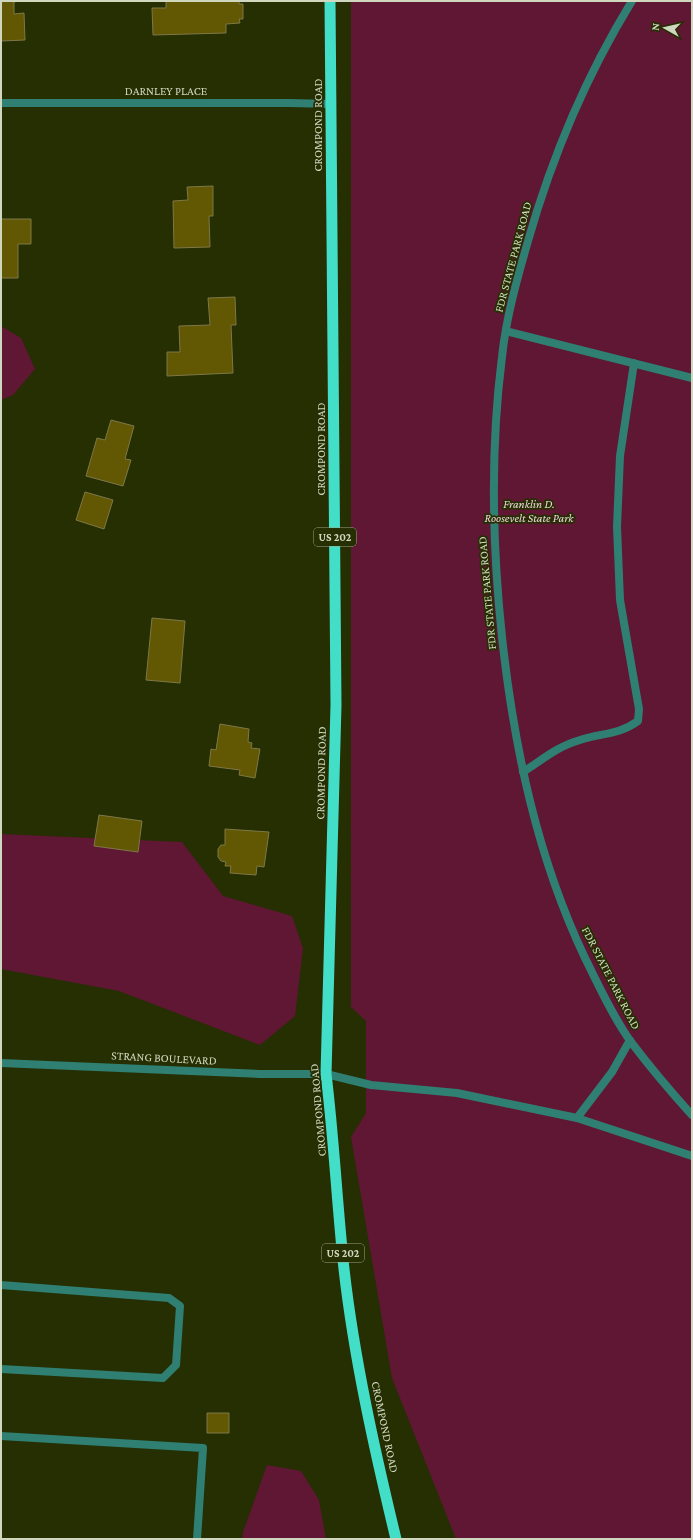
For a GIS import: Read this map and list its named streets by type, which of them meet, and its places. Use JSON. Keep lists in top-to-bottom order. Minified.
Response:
{"streets":{"highway":["CROMPOND ROAD","US 202"],"street":["DARNLEY PLACE","FDR STATE PARK ROAD","STRANG BOULEVARD"]},"crossings":[["DARNLEY PLACE","CROMPOND ROAD"],["CROMPOND ROAD","STRANG BOULEVARD"]],"parks":["Franklin D. Roosevelt State Park"],"north":"left"}
